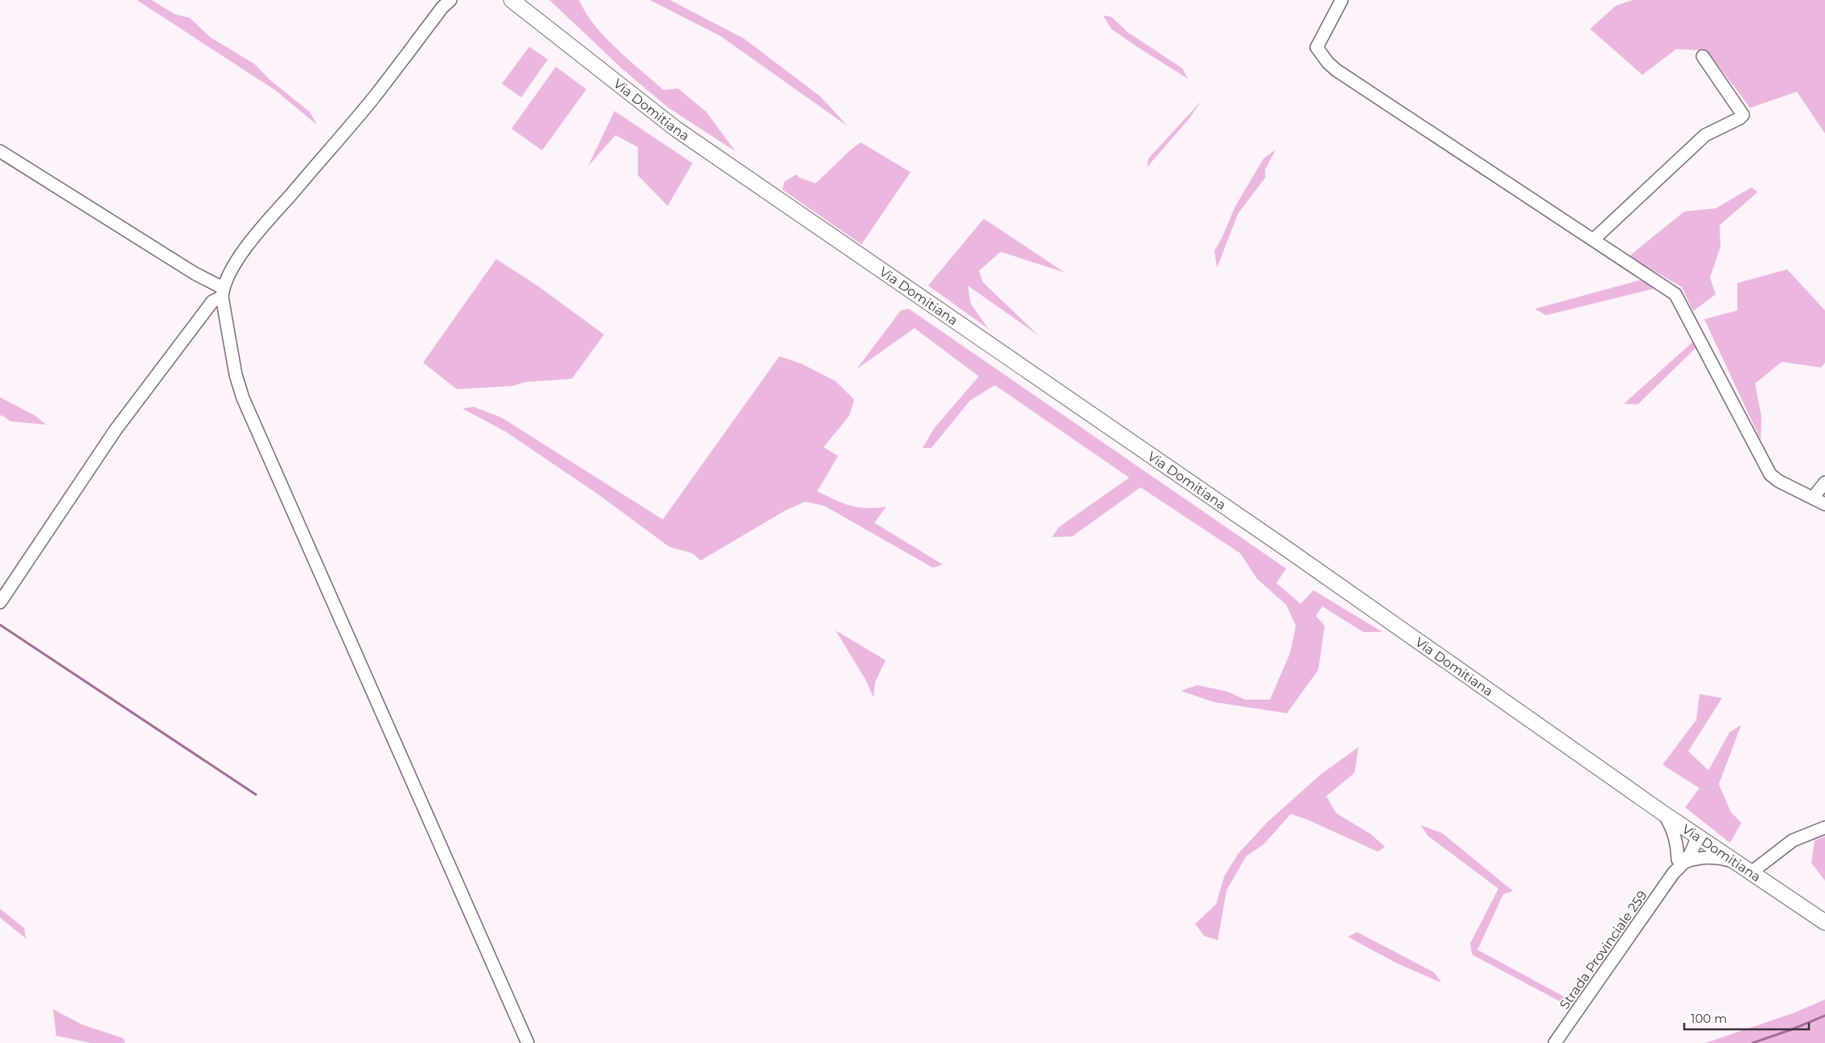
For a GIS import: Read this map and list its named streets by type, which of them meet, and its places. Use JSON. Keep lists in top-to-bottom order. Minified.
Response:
{"streets":{"main road":["Via Domitiana"],"street":["Strada Provinciale 259"]},"crossings":[["Via Domitiana","Strada Provinciale 259"]],"scale_bar":"100 m"}
